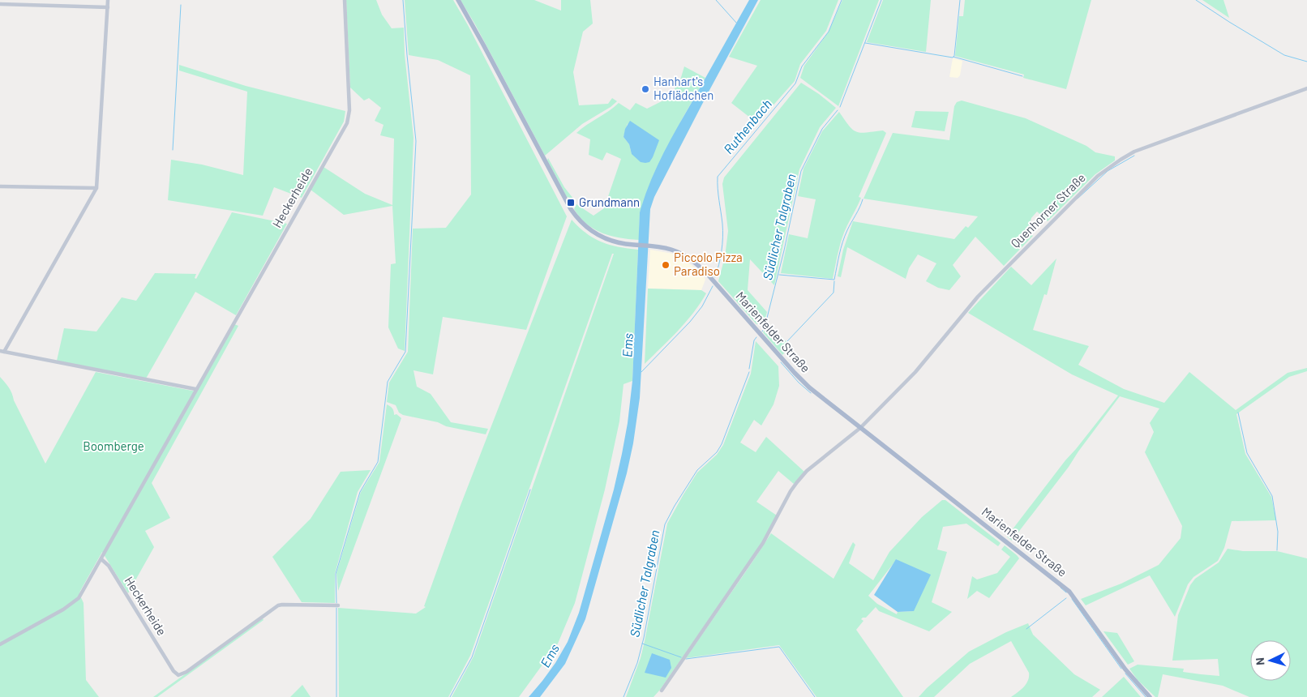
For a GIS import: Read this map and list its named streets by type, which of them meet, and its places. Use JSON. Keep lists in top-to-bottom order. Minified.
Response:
{"streets":{"main road":["Marienfelder Straße"],"street":["Heckerheide","Quenhorner Straße"]},"crossings":[["Quenhorner Straße","Marienfelder Straße"]],"water":["Ruthenbach","Südlicher Talgraben","Ems"],"parks":["Boomberge"],"places":{"other":["Hanhart's Hoflädchen","Piccolo Pizza Paradiso"],"transit":["Grundmann"]},"north":"left"}
